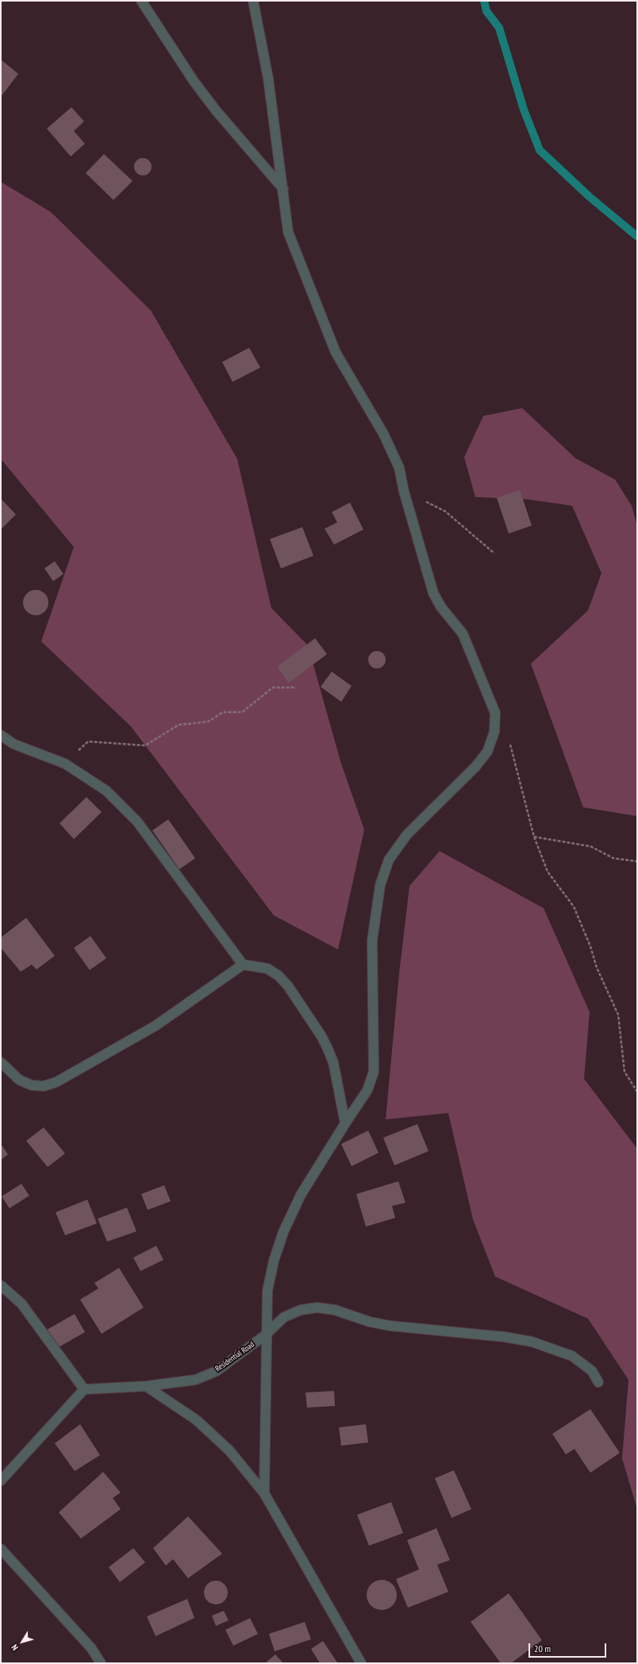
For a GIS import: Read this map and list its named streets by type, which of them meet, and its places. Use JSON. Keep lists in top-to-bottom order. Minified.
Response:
{"streets":{"street":["Residential Road"]},"scale_bar":"20 m","north":"bottom left"}
